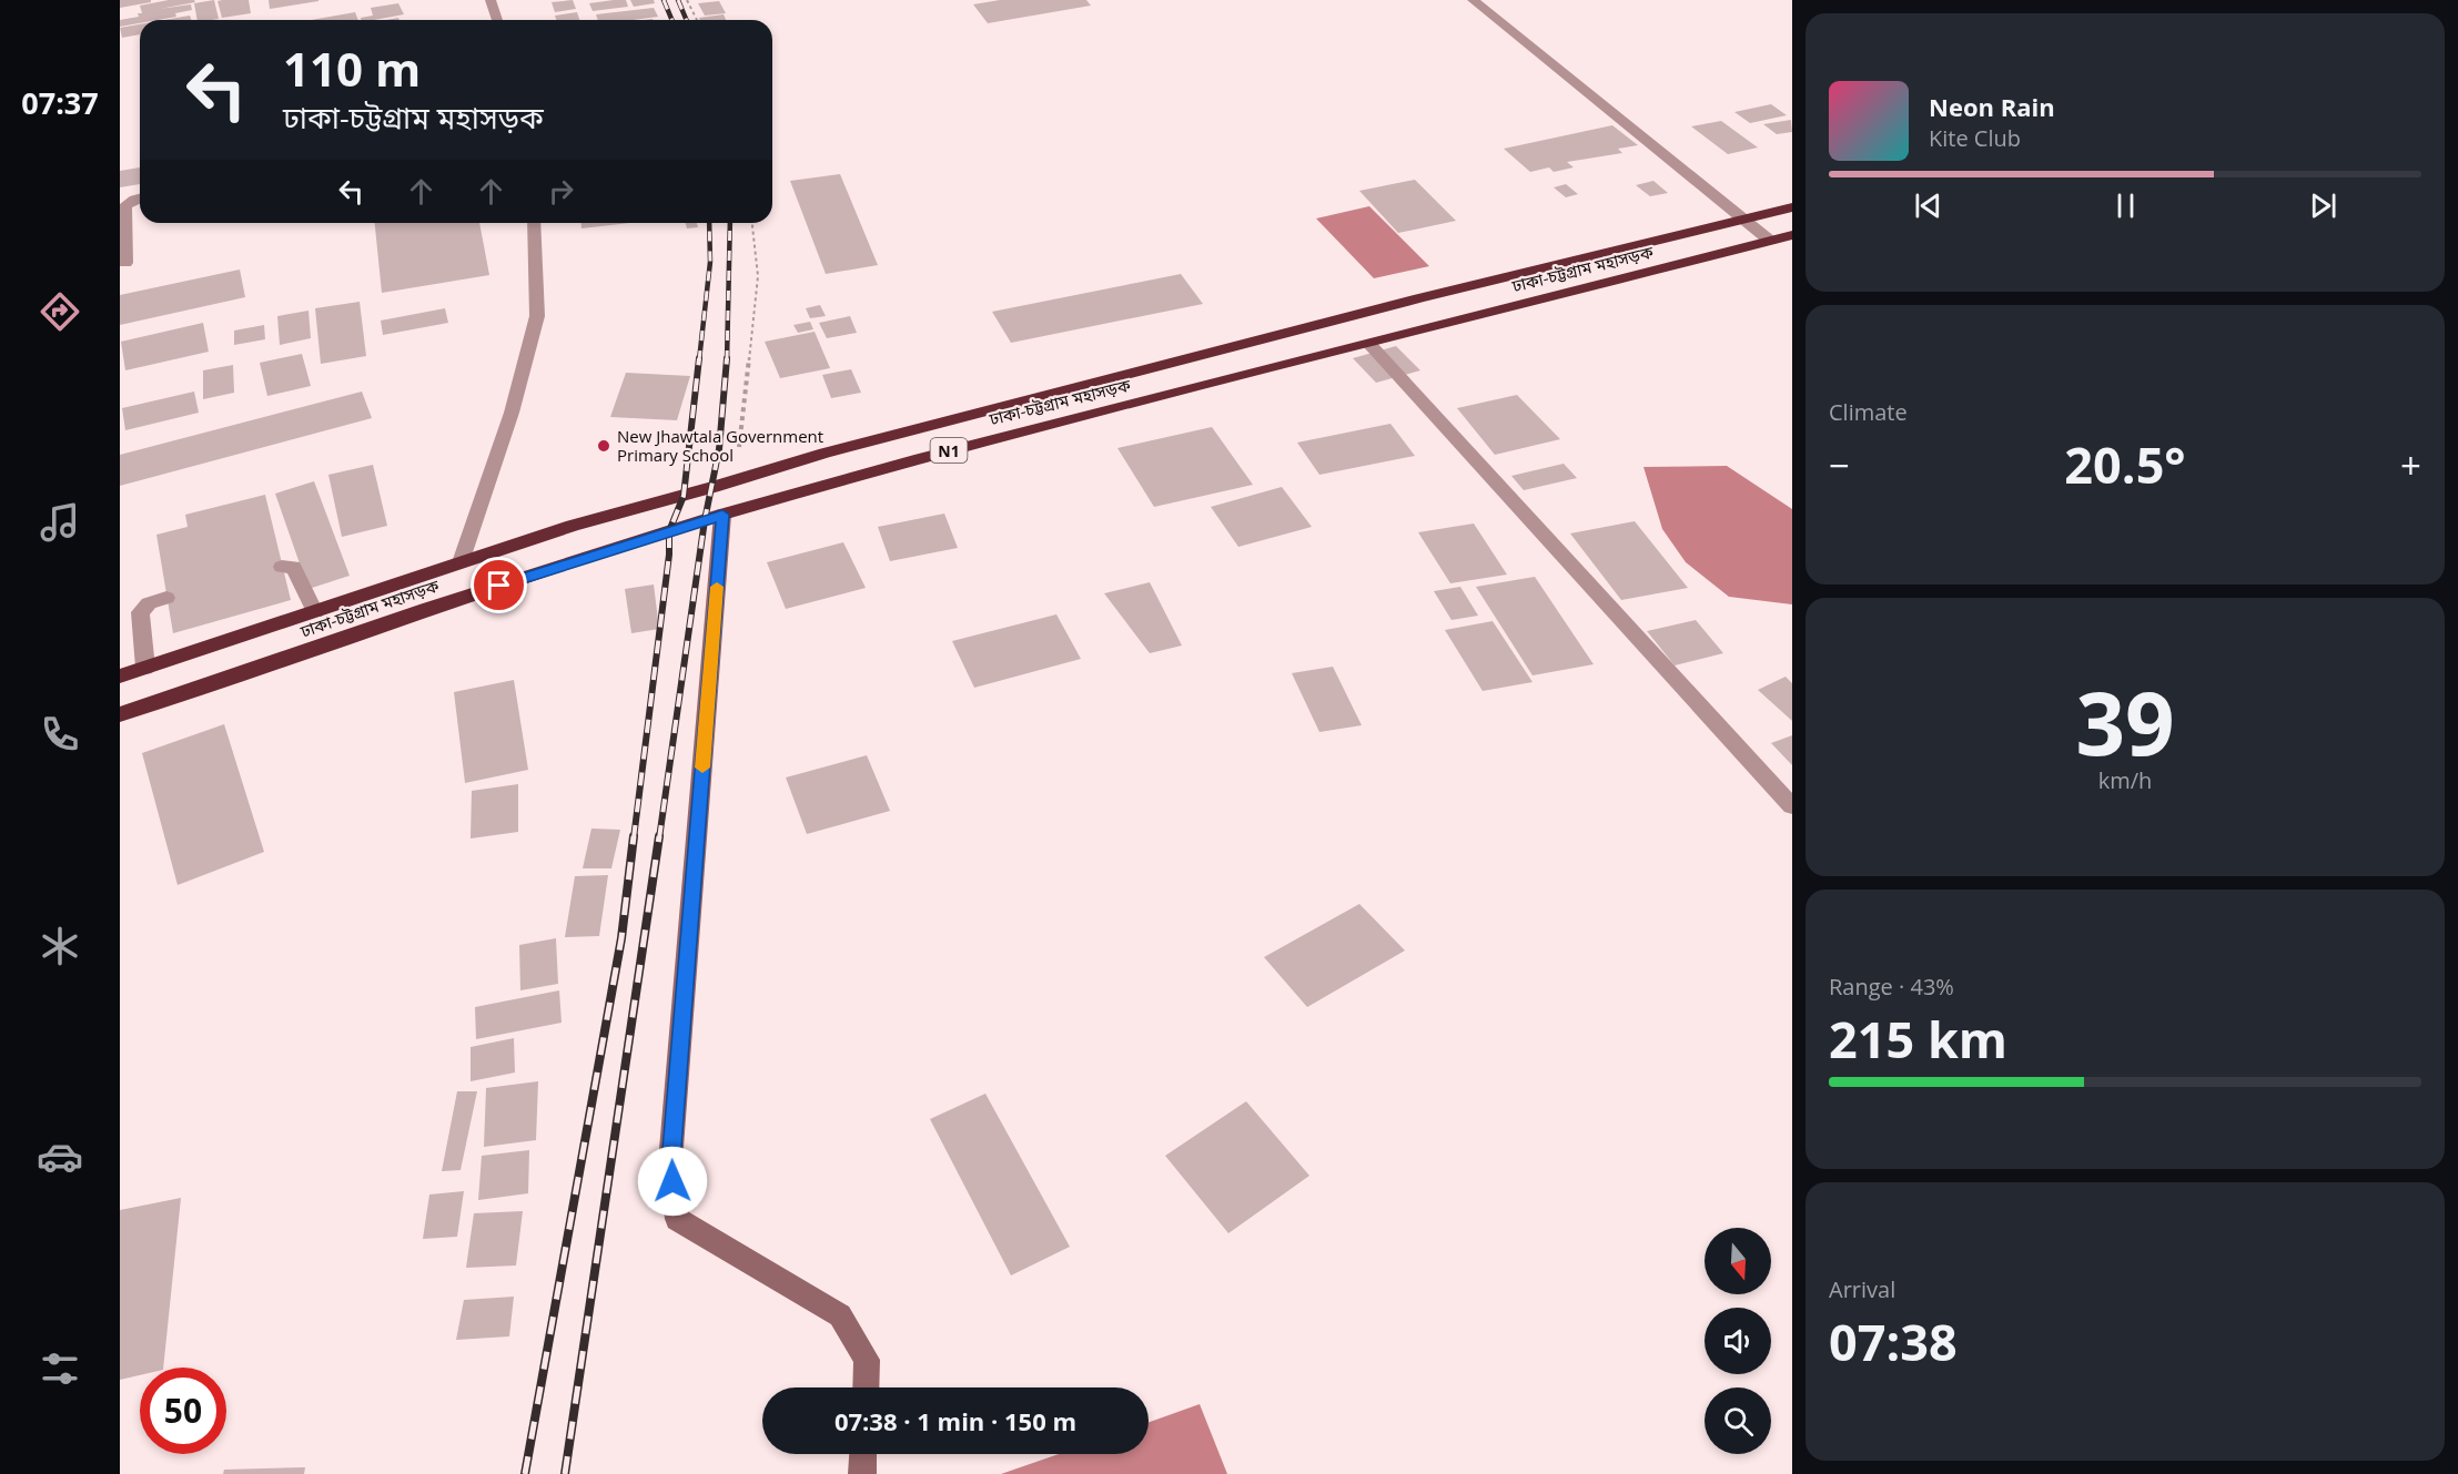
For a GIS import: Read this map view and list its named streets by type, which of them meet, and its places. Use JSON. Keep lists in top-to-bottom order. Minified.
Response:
{"streets":{"highway":["ঢাকা-চট্টগ্রাম মহাসড়ক","N1"]},"places":["New Jhawtala Government Primary School"],"north":"bottom","page":{"tabs":"07:37","turn":["110 m","ঢাকা-চট্টগ্রাম মহাসড়ক"],"song":["Neon Rain","Kite Club"],"tile":["Climate",["39","km/h"],["Range · 43%","215 km"],["Arrival","07:38"]],"heat":["−","20.5°","+"],"limit":"50","trip":"07:38 · 1 min · 150 m"}}
